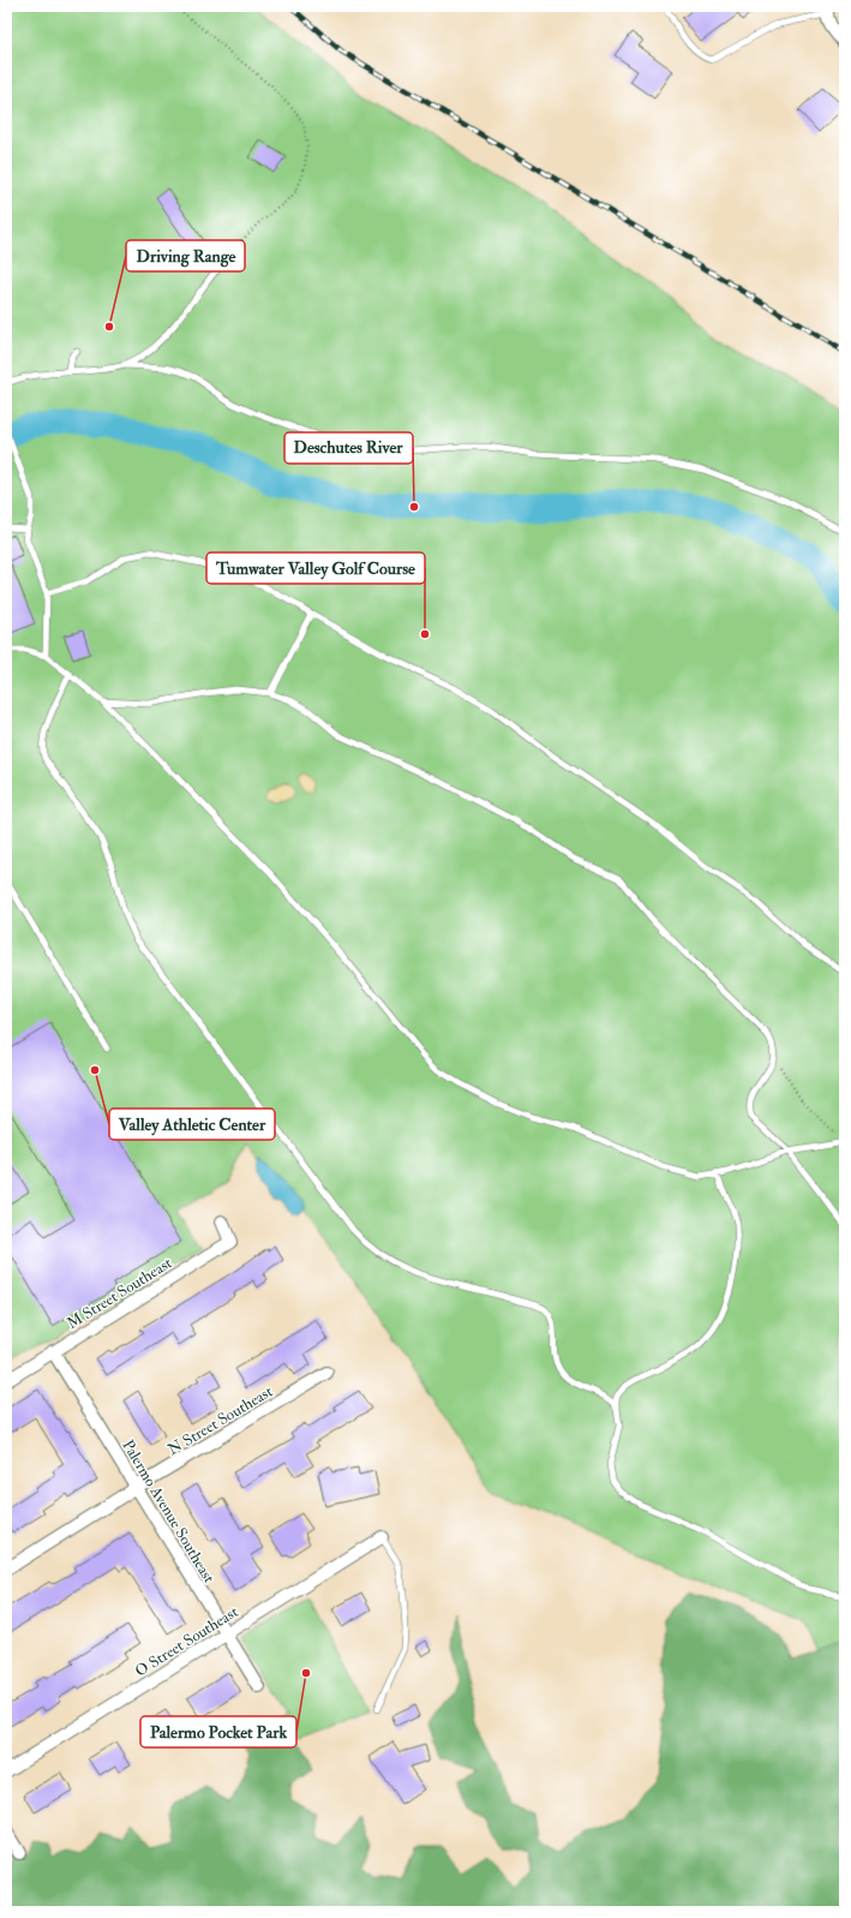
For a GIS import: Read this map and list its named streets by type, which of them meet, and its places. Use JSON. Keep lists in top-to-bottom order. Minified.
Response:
{"streets":{"street":["M Street Southeast","N Street Southeast","Palermo Avenue Southeast","O Street Southeast"]},"crossings":[["M Street Southeast","Palermo Avenue Southeast"],["N Street Southeast","Palermo Avenue Southeast"],["Palermo Avenue Southeast","O Street Southeast"]],"places":["Driving Range","Deschutes River","Tumwater Valley Golf Course","Valley Athletic Center","Palermo Pocket Park"]}
